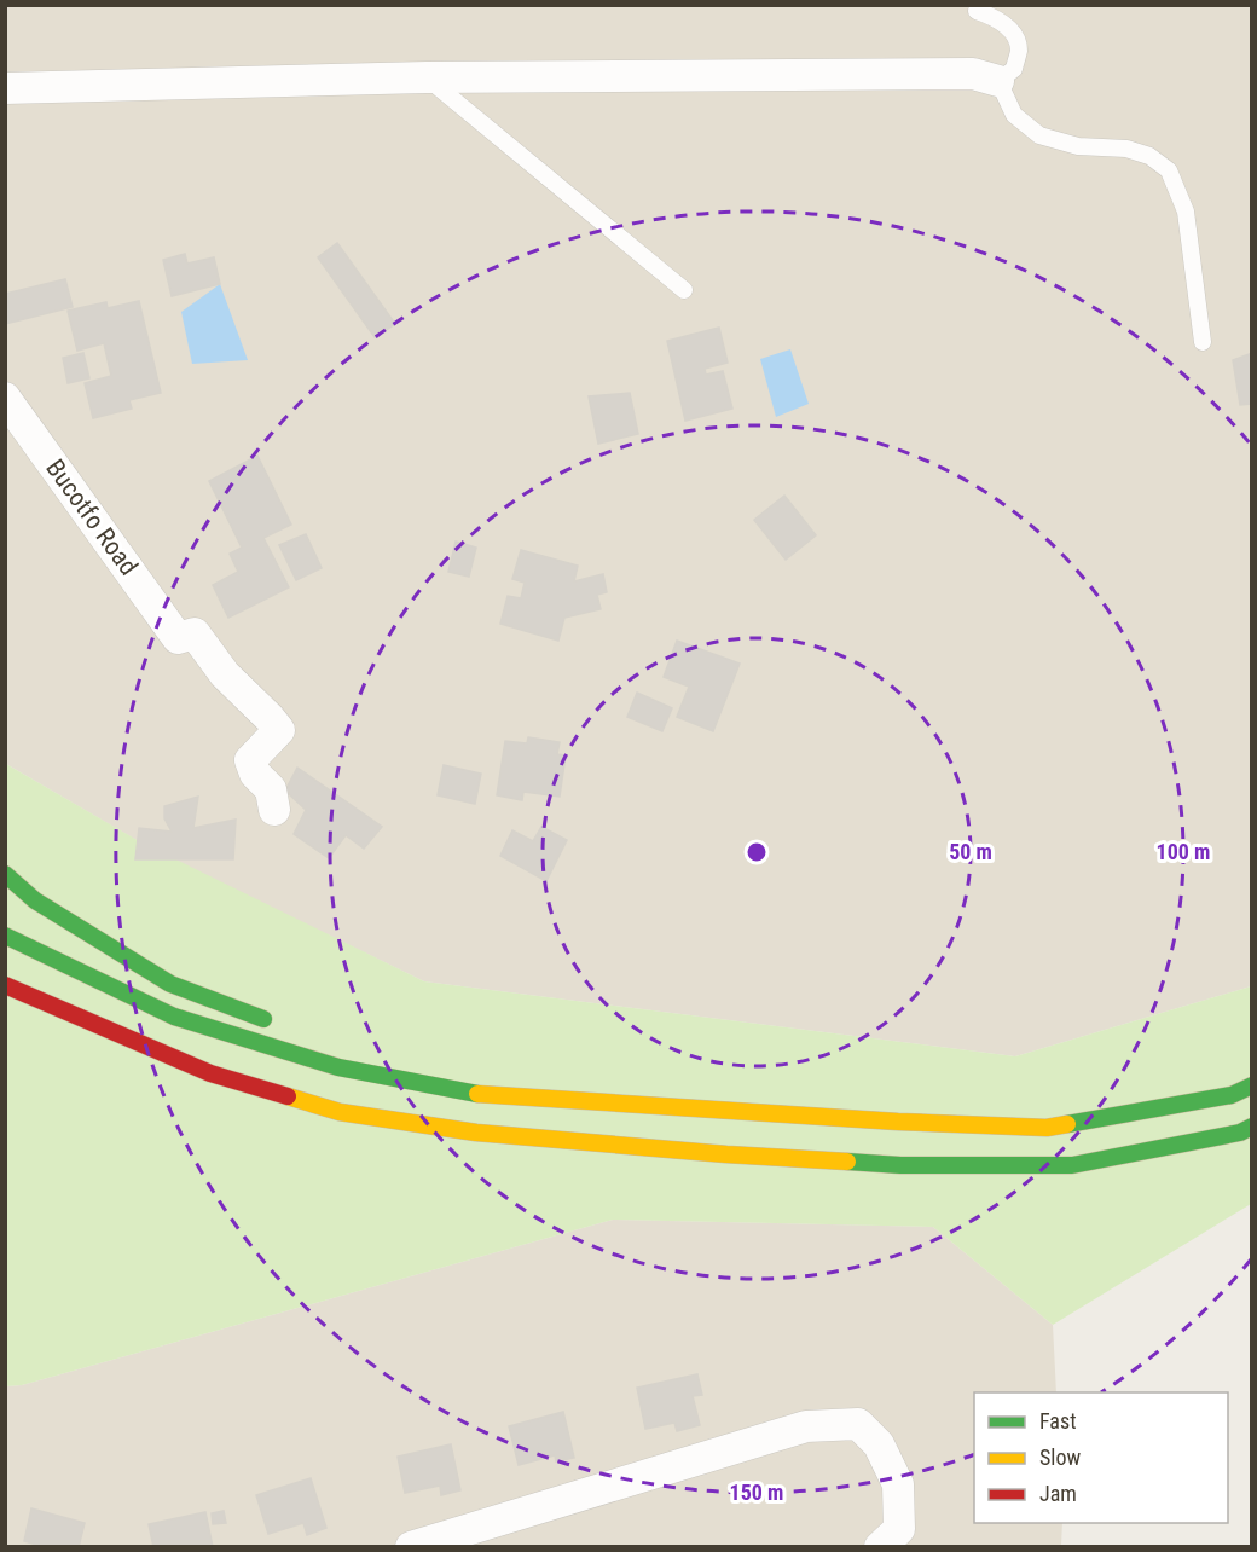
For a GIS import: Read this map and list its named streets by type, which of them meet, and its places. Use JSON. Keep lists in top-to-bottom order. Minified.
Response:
{"streets":{"street":["Bucotfo Road"]},"legend":["Fast","Slow","Jam"],"rings":["50 m","100 m","150 m"]}
